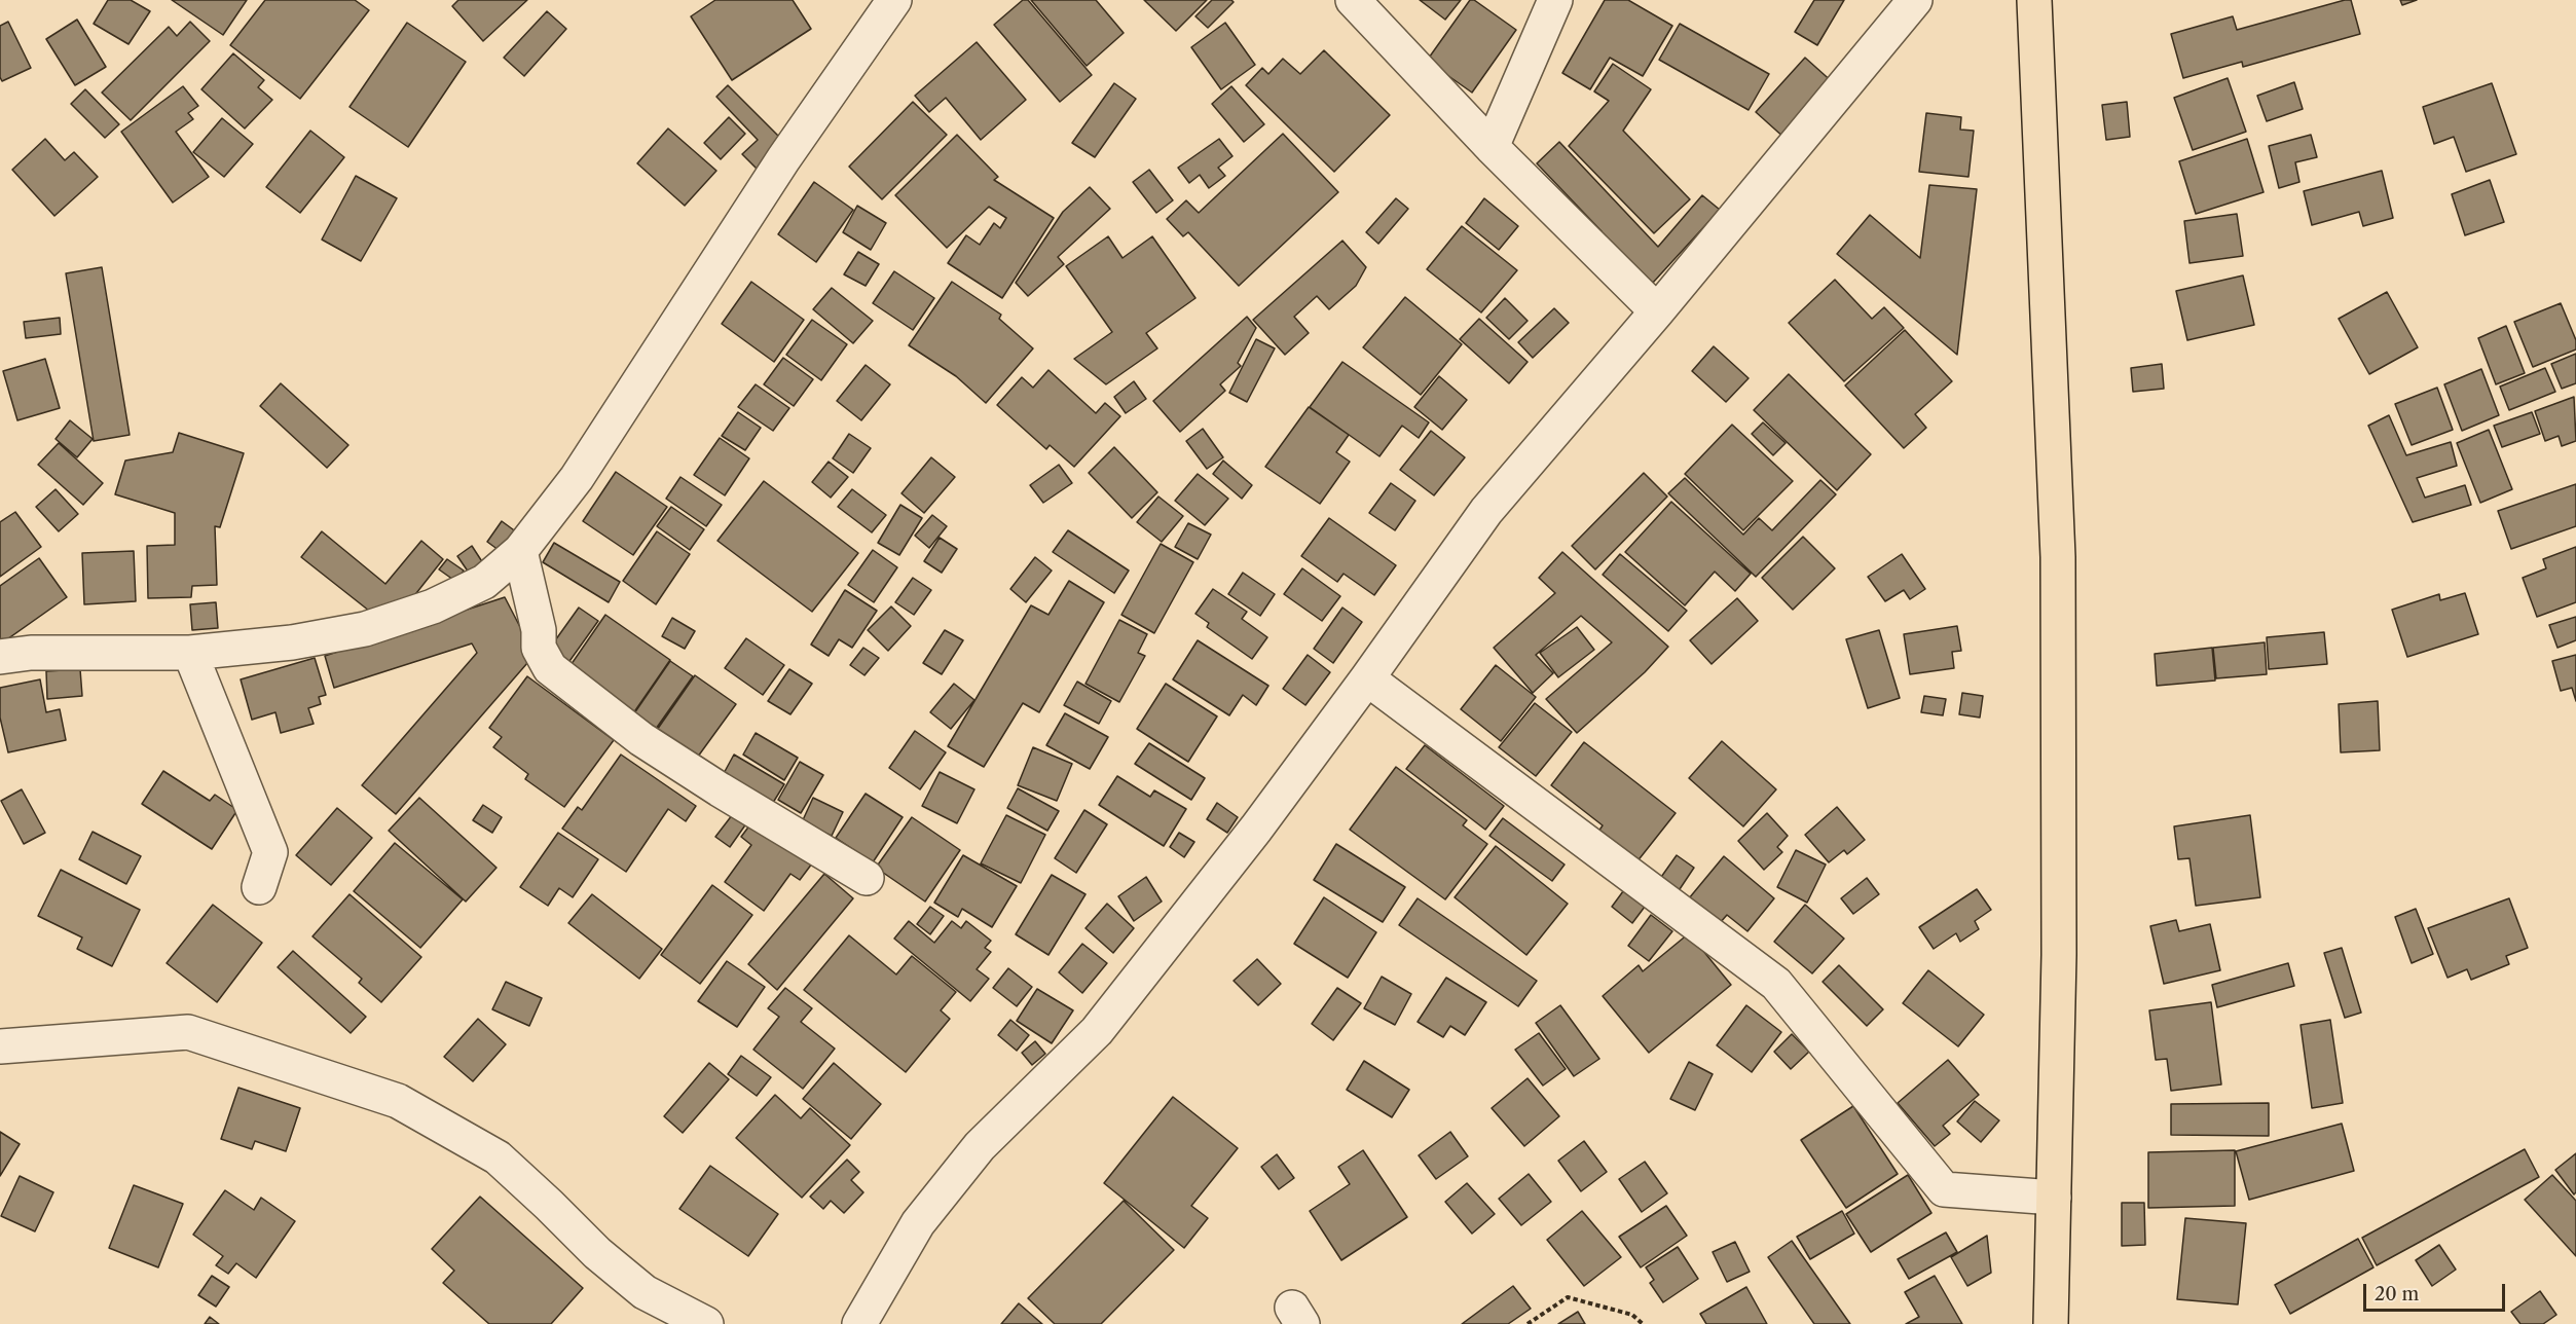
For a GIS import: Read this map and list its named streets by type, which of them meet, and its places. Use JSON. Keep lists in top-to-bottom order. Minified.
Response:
{"scale_bar":"20 m"}
